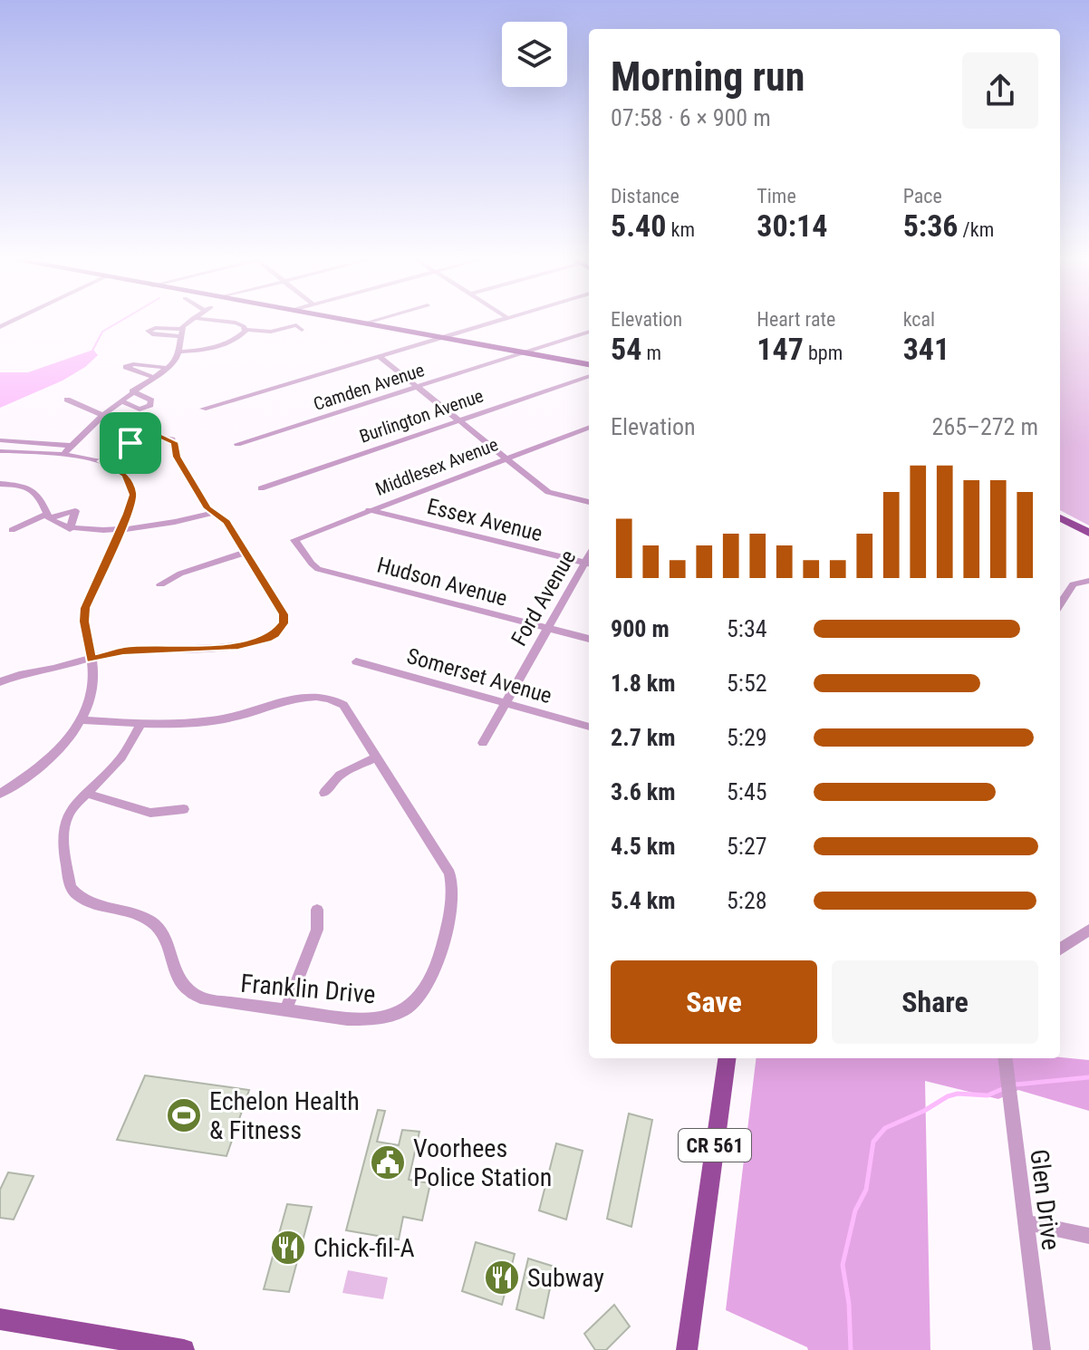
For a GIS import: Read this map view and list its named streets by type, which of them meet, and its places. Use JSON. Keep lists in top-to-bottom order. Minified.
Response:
{"streets":{"main road":["CR 561"],"street":["Camden Avenue","Burlington Avenue","Middlesex Avenue","Essex Avenue","Hudson Avenue","Ford Avenue","Somerset Avenue","Franklin Drive","Glen Drive"]},"crossings":[["Middlesex Avenue","Essex Avenue"],["Middlesex Avenue","Hudson Avenue"],["Essex Avenue","Ford Avenue"],["Hudson Avenue","Ford Avenue"],["Ford Avenue","Somerset Avenue"]],"places":{"sports":["Echelon Health & Fitness"],"public building":["Voorhees Police Station"],"restaurant":["Chick-fil-A","Subway"]},"page":{"heading":["Morning run","07:58 · 6 × 900 m"],"stats":[["Distance","5.40 km"],["Time","30:14"],["Pace","5:36 /km"],["Elevation","54 m"],["Heart rate","147 bpm"],["kcal","341"]],"chart":["Elevation","265–272 m"],"list":[{"name":"900 m","note":"5:34"},{"name":"1.8 km","note":"5:52"},{"name":"2.7 km","note":"5:29"},{"name":"3.6 km","note":"5:45"},{"name":"4.5 km","note":"5:27"},{"name":"5.4 km","note":"5:28"}],"buttons":["Save","Share"]}}
